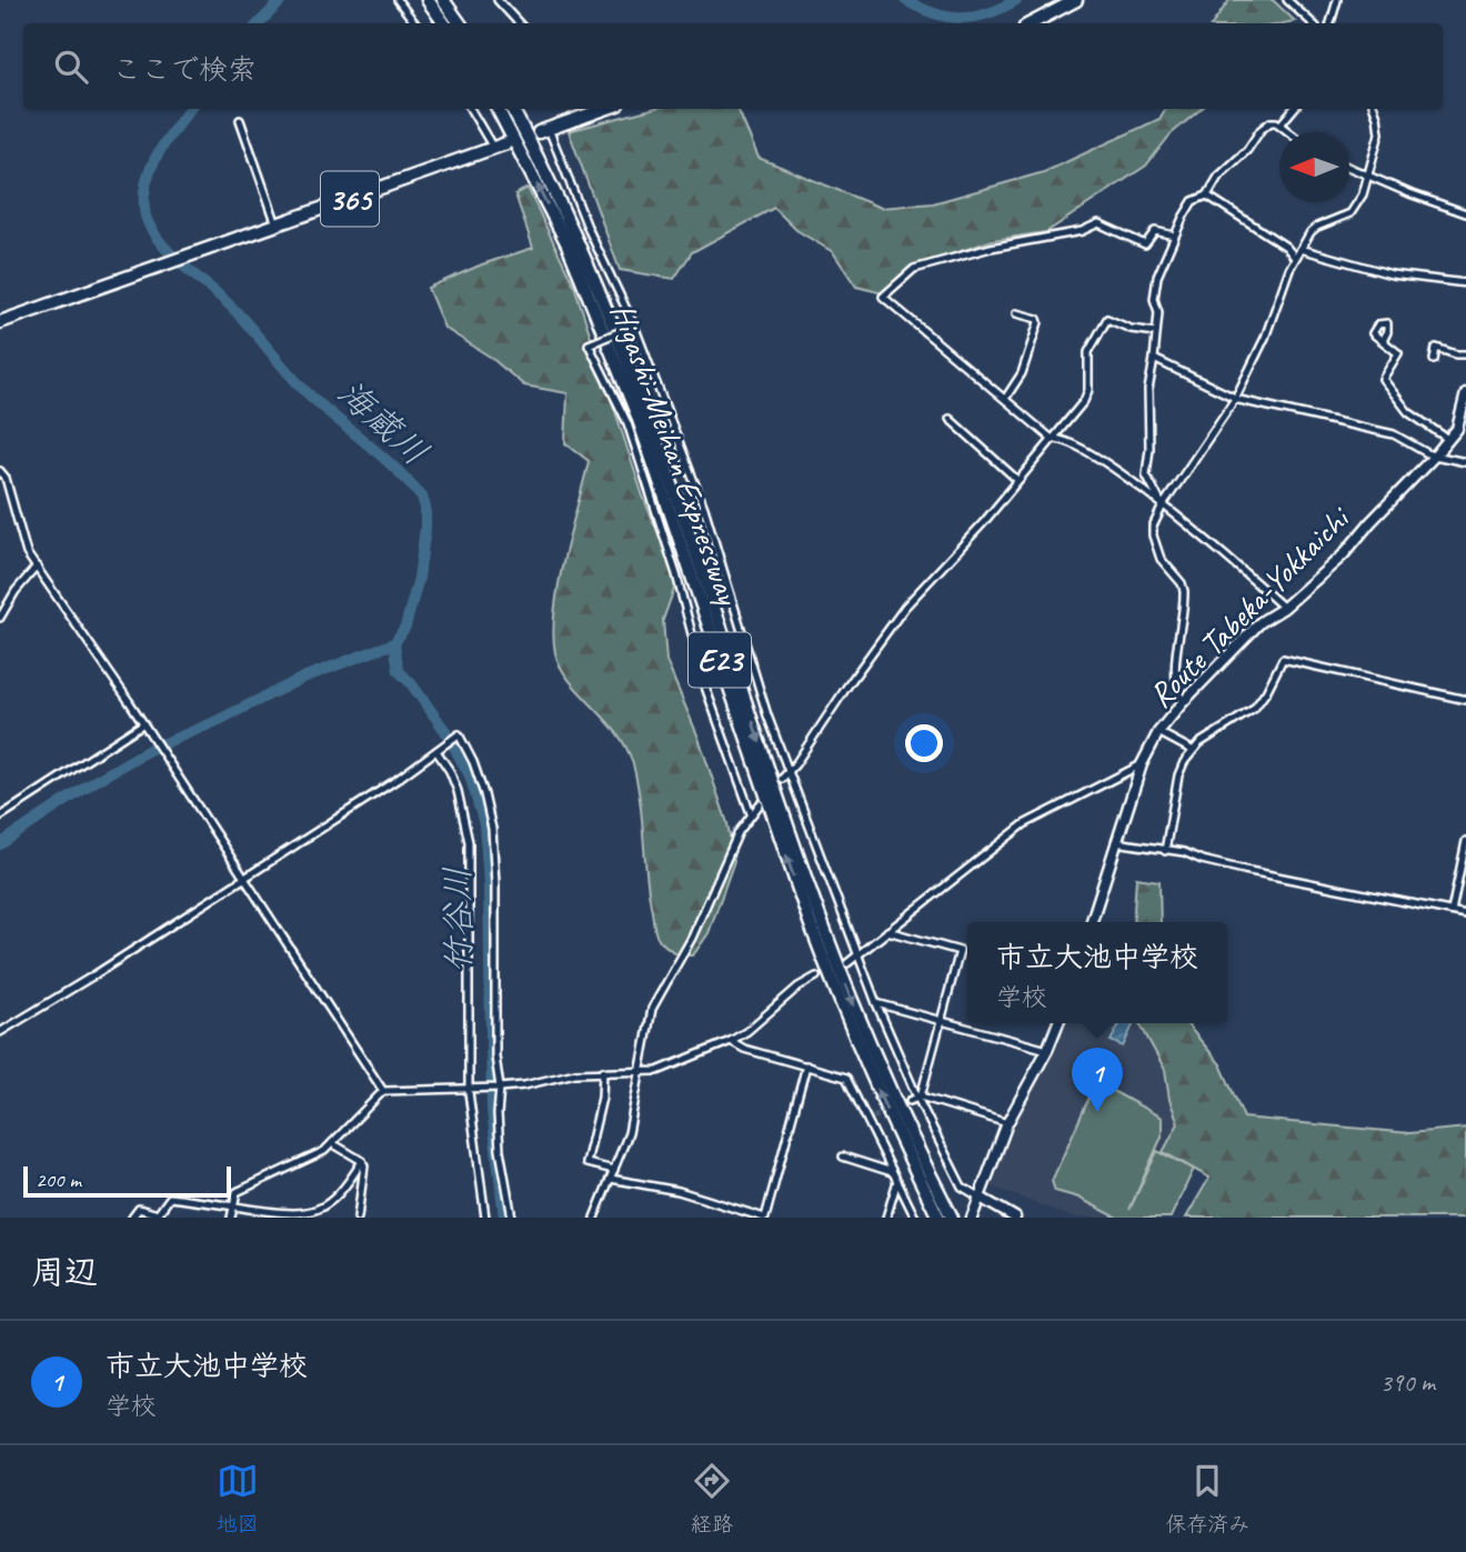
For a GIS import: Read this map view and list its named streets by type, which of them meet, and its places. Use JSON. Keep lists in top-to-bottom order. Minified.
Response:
{"streets":{"highway":["365","Higashi-Meihan Expressway","E23"],"main road":["Route Tabeka-Yokkaichi"]},"water":["海蔵川","竹谷川"],"scale_bar":"200 m","north":"left","page":{"search":"ここで検索","popup":["市立大池中学校","学校"],"pins":"1","scale":"200 m","heading":"周辺","list":[{"mark":"1","name":"市立大池中学校","note":"学校","value":"390 m"}],"nav":["地図","経路","保存済み"]}}
